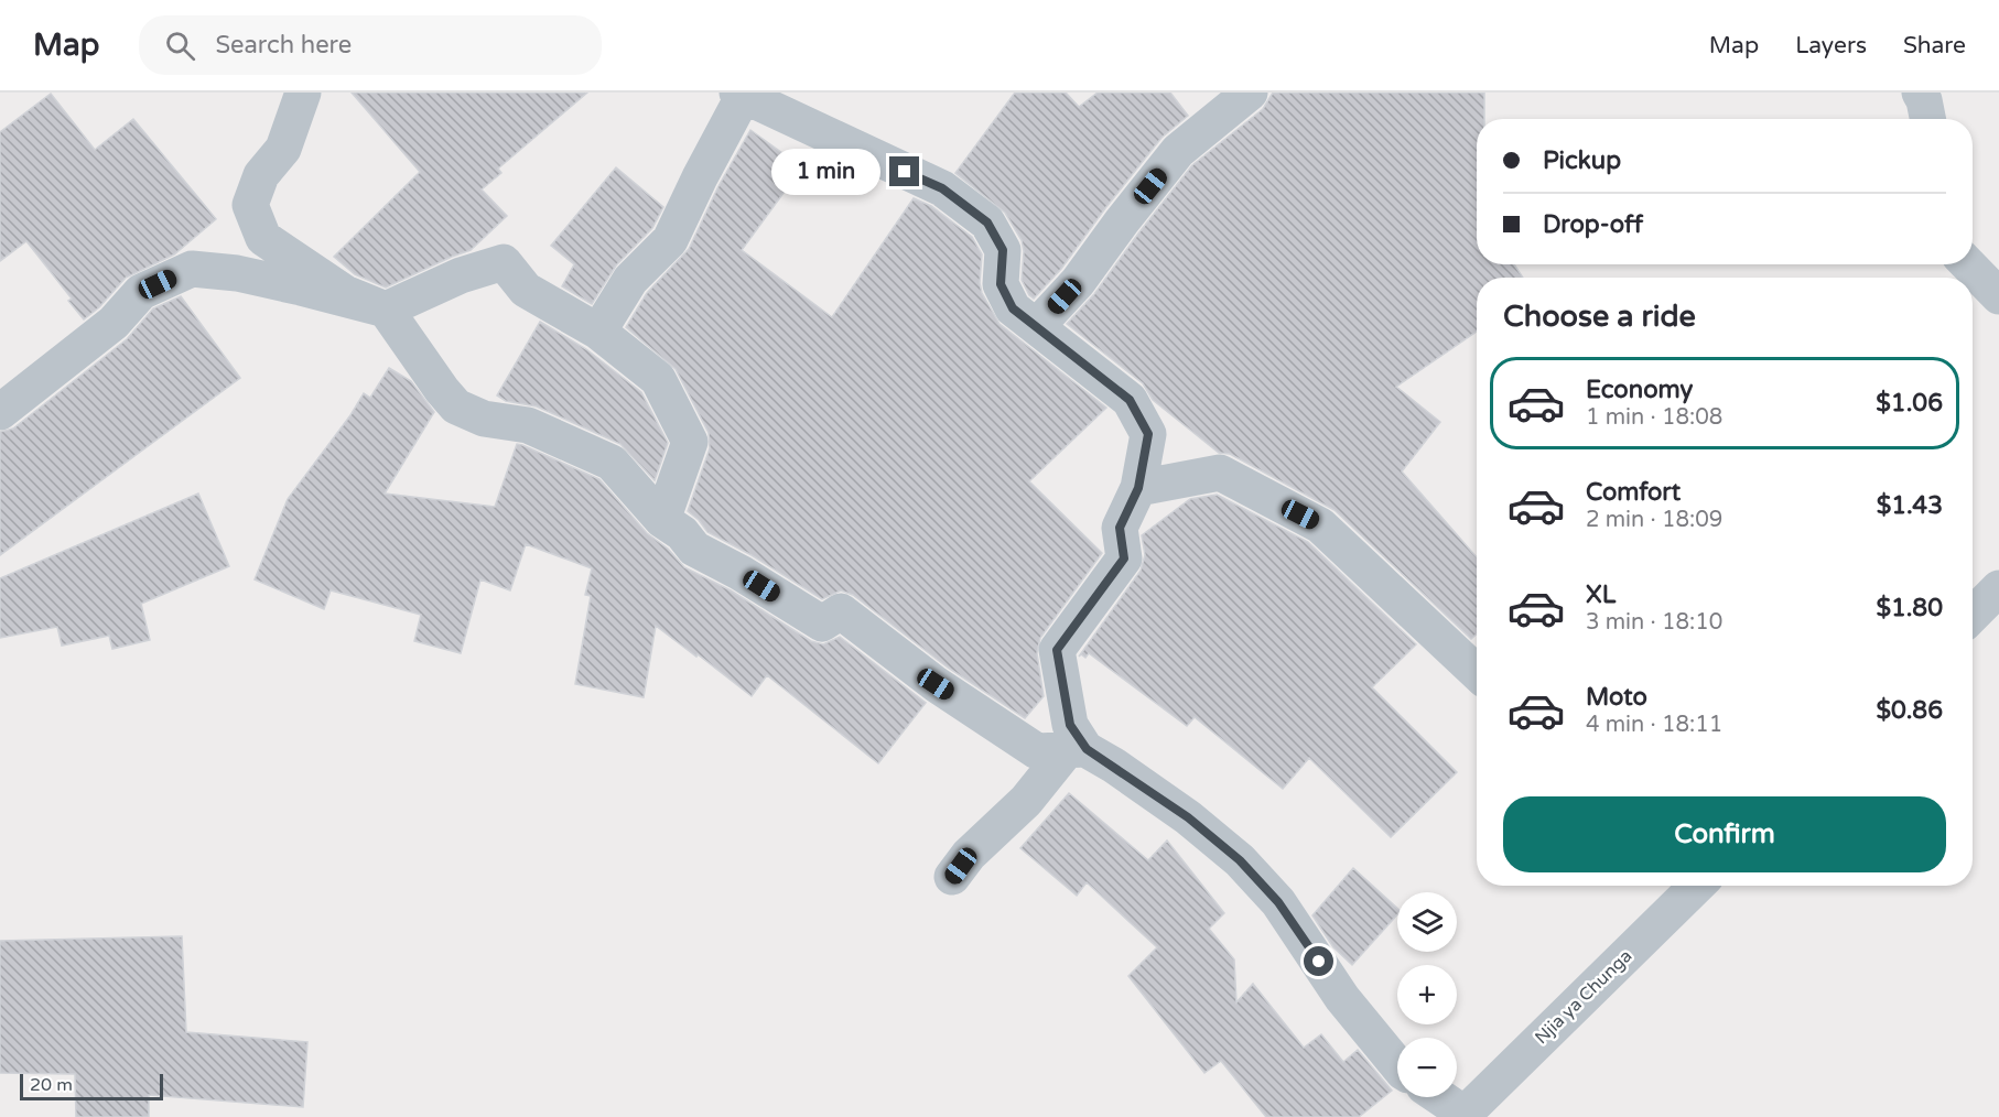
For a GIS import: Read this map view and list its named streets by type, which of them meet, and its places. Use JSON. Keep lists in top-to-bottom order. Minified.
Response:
{"streets":{"street":["Njia ya Chunga"]},"scale_bar":"20 m","page":{"header":"Map","search":"Search here","nav":["Map","Layers","Share"],"banner":["Pickup","Drop-off"],"bubble":"1 min","heading":"Choose a ride","list":[{"name":"Economy","note":"1 min · 18:08","value":"$1.06"},{"name":"Comfort","note":"2 min · 18:09","value":"$1.43"},{"name":"XL","note":"3 min · 18:10","value":"$1.80"},{"name":"Moto","note":"4 min · 18:11","value":"$0.86"}],"buttons":"Confirm","map_buttons":["+","−"],"scale":"20 m"}}
